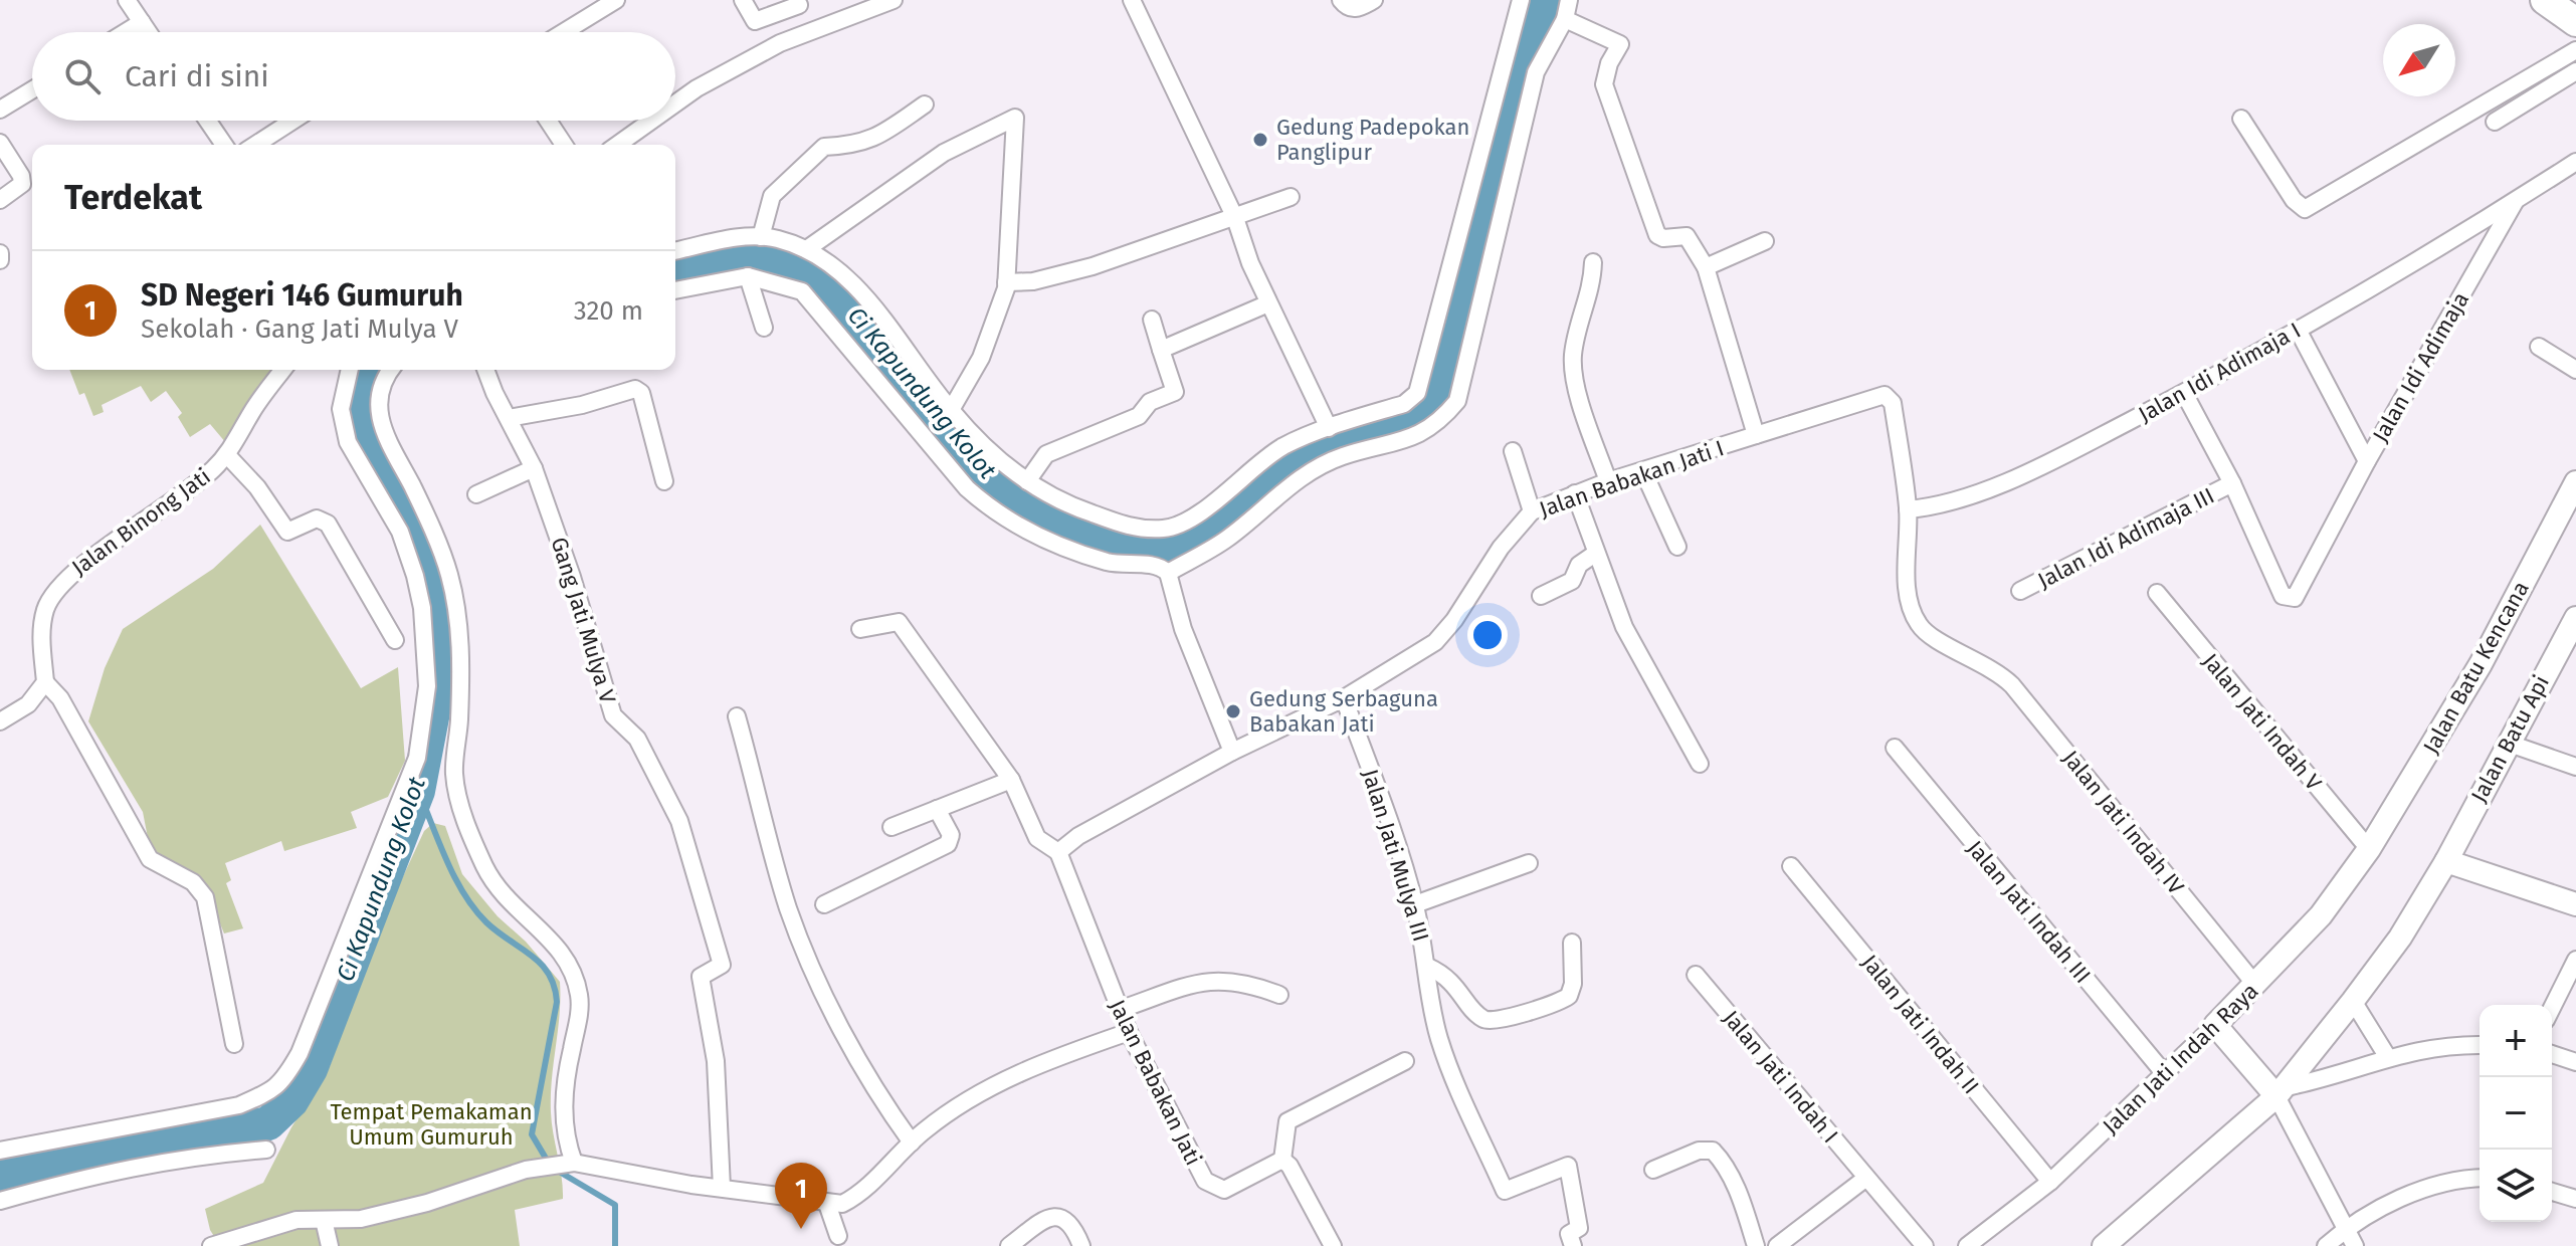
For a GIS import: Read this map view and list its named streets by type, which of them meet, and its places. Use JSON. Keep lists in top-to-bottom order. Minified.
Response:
{"streets":{"street":["Jalan Idi Adimaja","Jalan Idi Adimaja I","Jalan Babakan Jati I","Jalan Binong Jati","Jalan Idi Adimaja III","Gang Jati Mulya V","Jalan Batu Kencana","Jalan Jati Indah V","Jalan Batu Api","Jalan Jati Indah IV","Jalan Jati Mulya III","Jalan Jati Indah III","Jalan Jati Indah II","Jalan Jati Indah Raya","Jalan Jati Indah I","Jalan Babakan Jati"]},"crossings":[["Jalan Idi Adimaja","Jalan Idi Adimaja I"],["Jalan Idi Adimaja","Jalan Idi Adimaja III"],["Jalan Idi Adimaja I","Jalan Babakan Jati I"],["Jalan Idi Adimaja I","Jalan Idi Adimaja III"],["Jalan Idi Adimaja I","Jalan Jati Indah IV"],["Jalan Babakan Jati I","Jalan Jati Indah IV"],["Jalan Babakan Jati I","Jalan Jati Mulya III"],["Jalan Babakan Jati I","Jalan Babakan Jati"],["Jalan Batu Kencana","Jalan Jati Indah V"],["Jalan Batu Kencana","Jalan Jati Indah Raya"],["Jalan Jati Indah V","Jalan Jati Indah Raya"],["Jalan Jati Indah IV","Jalan Jati Indah Raya"],["Jalan Jati Indah III","Jalan Jati Indah Raya"],["Jalan Jati Indah II","Jalan Jati Indah Raya"]],"water":["Ci Kapundung Kolot"],"parks":["Tempat Pemakaman Umum Gumuruh"],"places":["Gedung Padepokan Panglipur","Gedung Serbaguna Babakan Jati"],"north":"bottom left","page":{"search":"Cari di sini","heading":"Terdekat","list":[{"mark":"1","name":"SD Negeri 146 Gumuruh","note":"Sekolah · Gang Jati Mulya V","value":"320 m"}],"map_buttons":["+","−"],"pins":"1"}}
